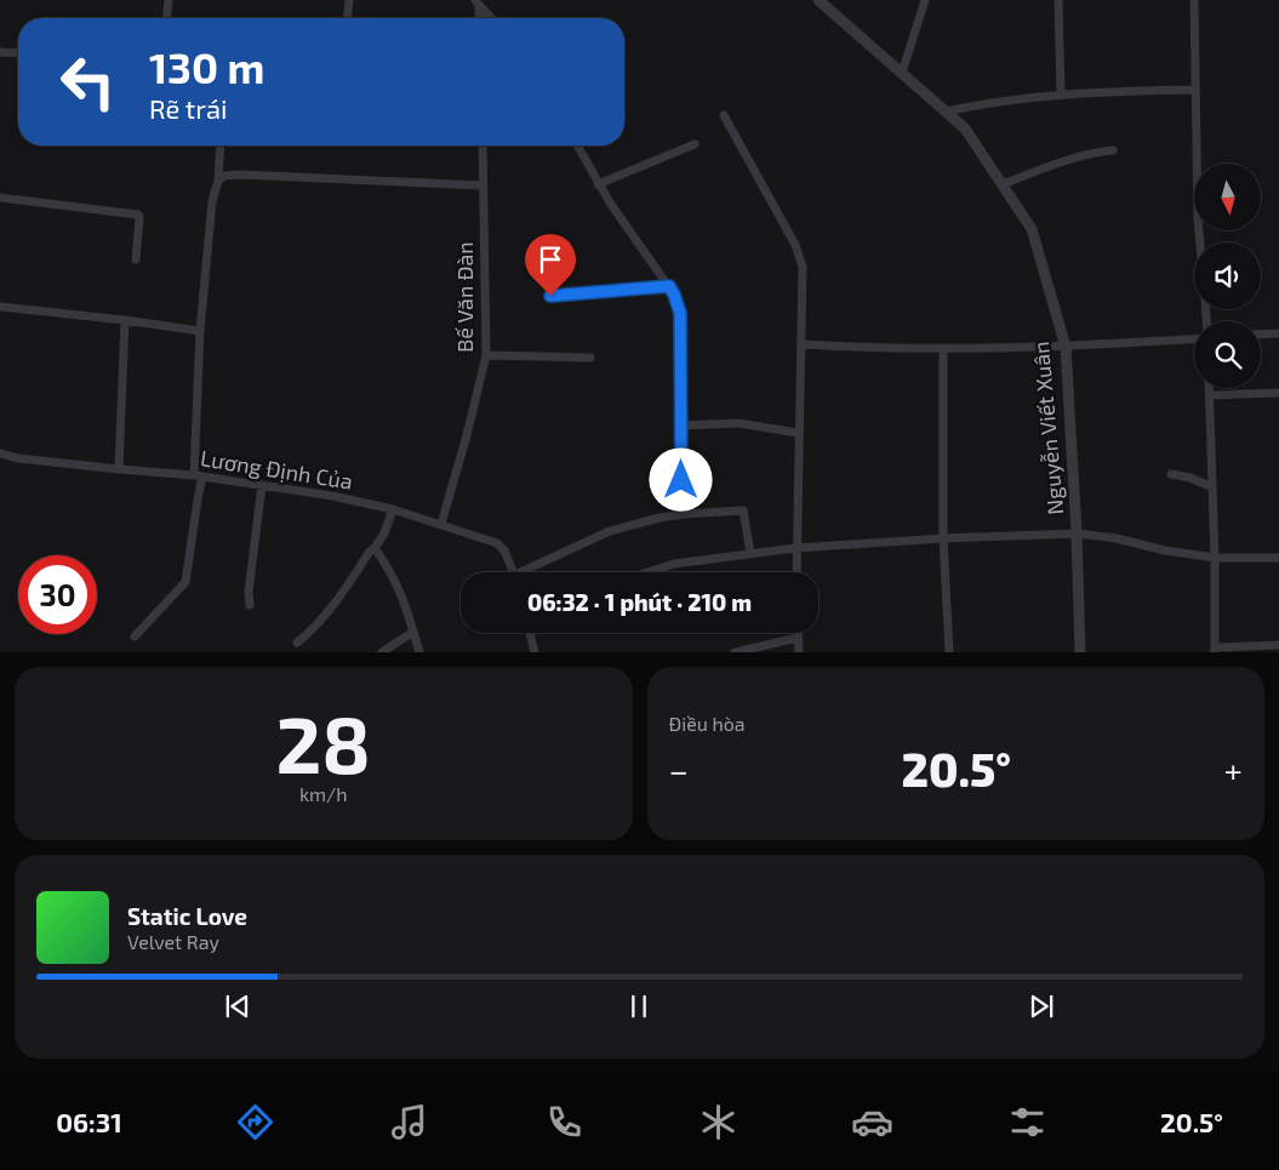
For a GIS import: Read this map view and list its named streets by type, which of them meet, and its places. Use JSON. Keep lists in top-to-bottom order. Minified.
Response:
{"streets":{"street":["Bế Văn Đàn","Nguyễn Viết Xuân","Lương Định Của"]},"crossings":[["Bế Văn Đàn","Lương Định Của"]],"north":"bottom","page":{"turn":["130 m","Rẽ trái"],"limit":"30","trip":"06:32 · 1 phút · 210 m","tile":[["28","km/h"],"Điều hòa"],"heat":["−","20.5°","+"],"song":["Static Love","Velvet Ray"],"tabs":["06:31","20.5°"]}}
